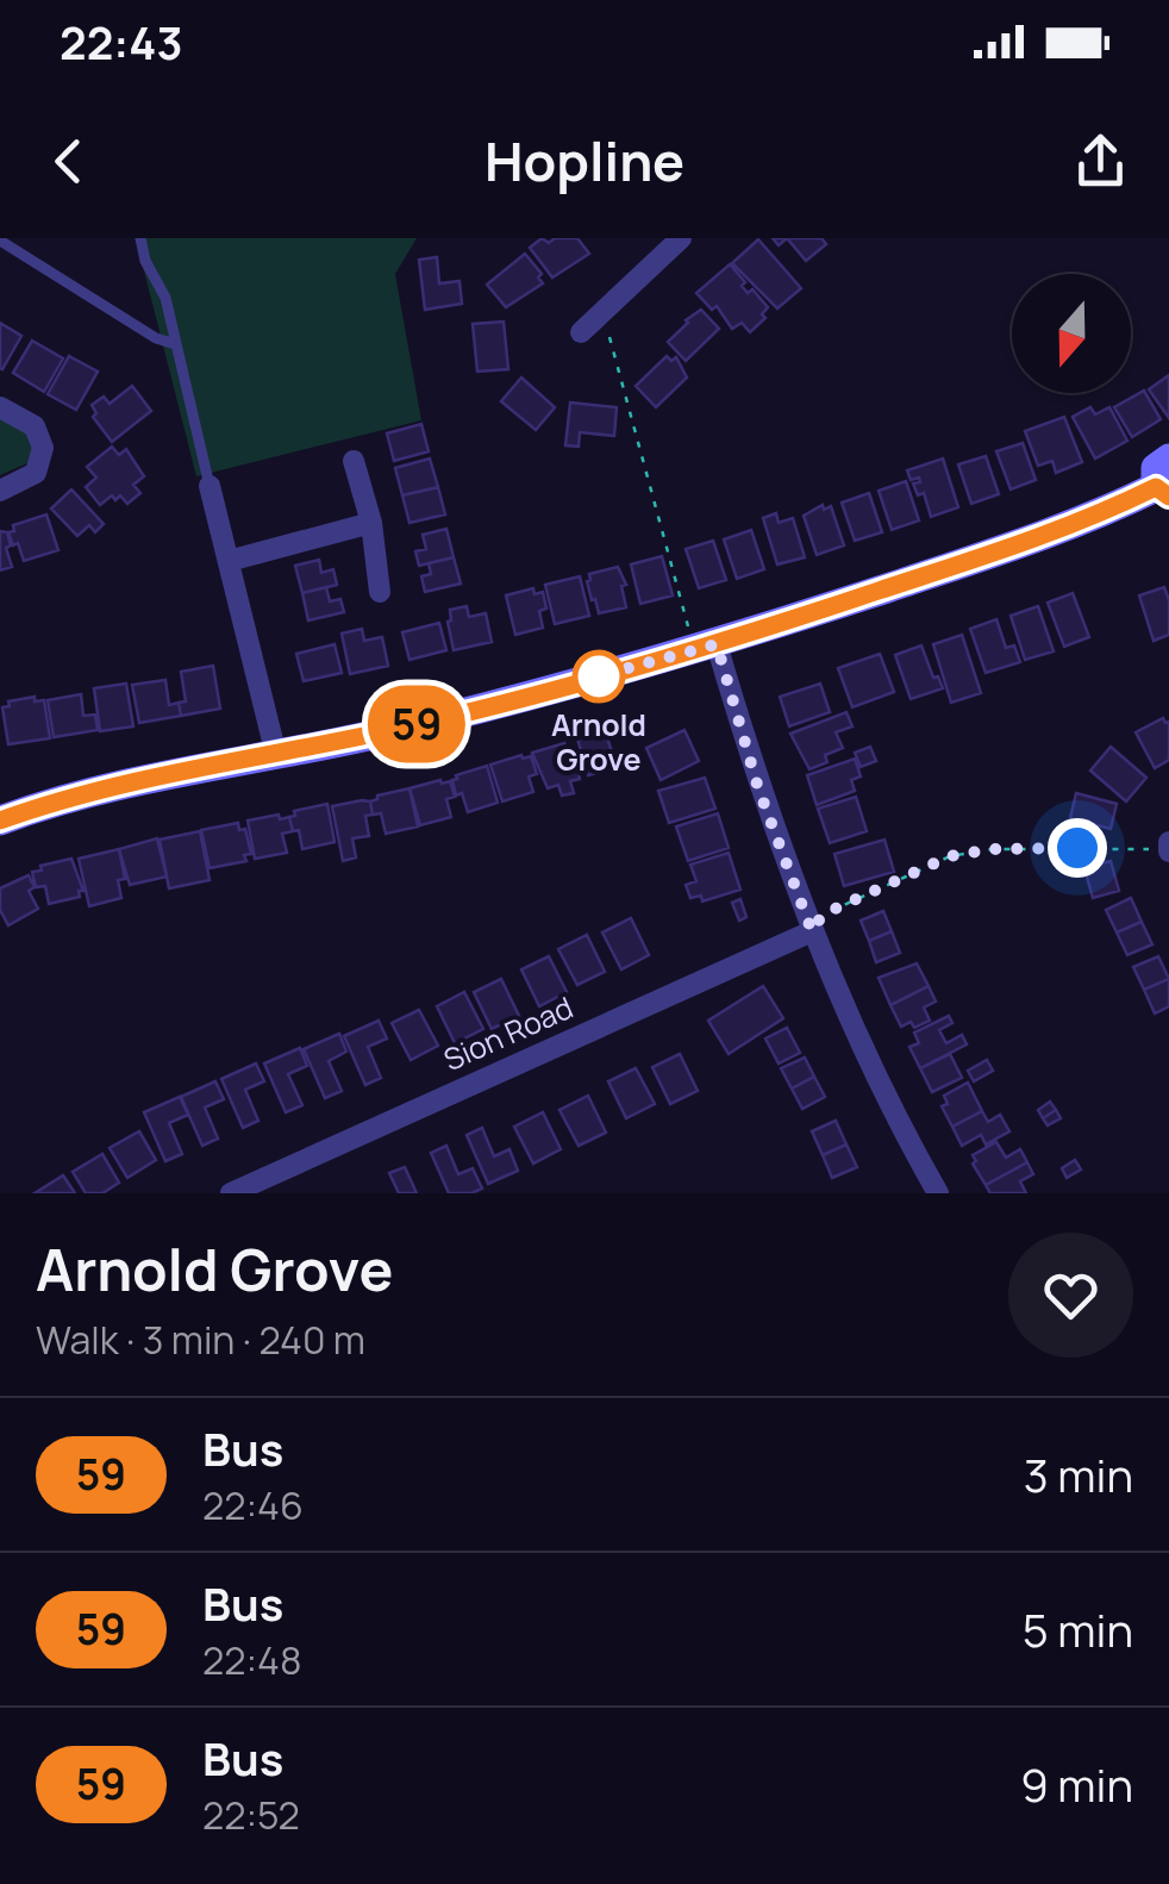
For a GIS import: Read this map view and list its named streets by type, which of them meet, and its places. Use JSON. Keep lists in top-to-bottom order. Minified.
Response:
{"streets":{"street":["Sion Road"]},"places":["Arnold Grove"],"lines":["bus line 59"],"north":"bottom","page":{"status":"22:43","header":"Hopline","on_map":"59","heading":["Arnold Grove","Walk · 3 min · 240 m"],"list":[{"mark":"59","name":"Bus","note":"22:46","value":"3 min"},{"mark":"59","name":"Bus","note":"22:48","value":"5 min"},{"mark":"59","name":"Bus","note":"22:52","value":"9 min"}]}}
